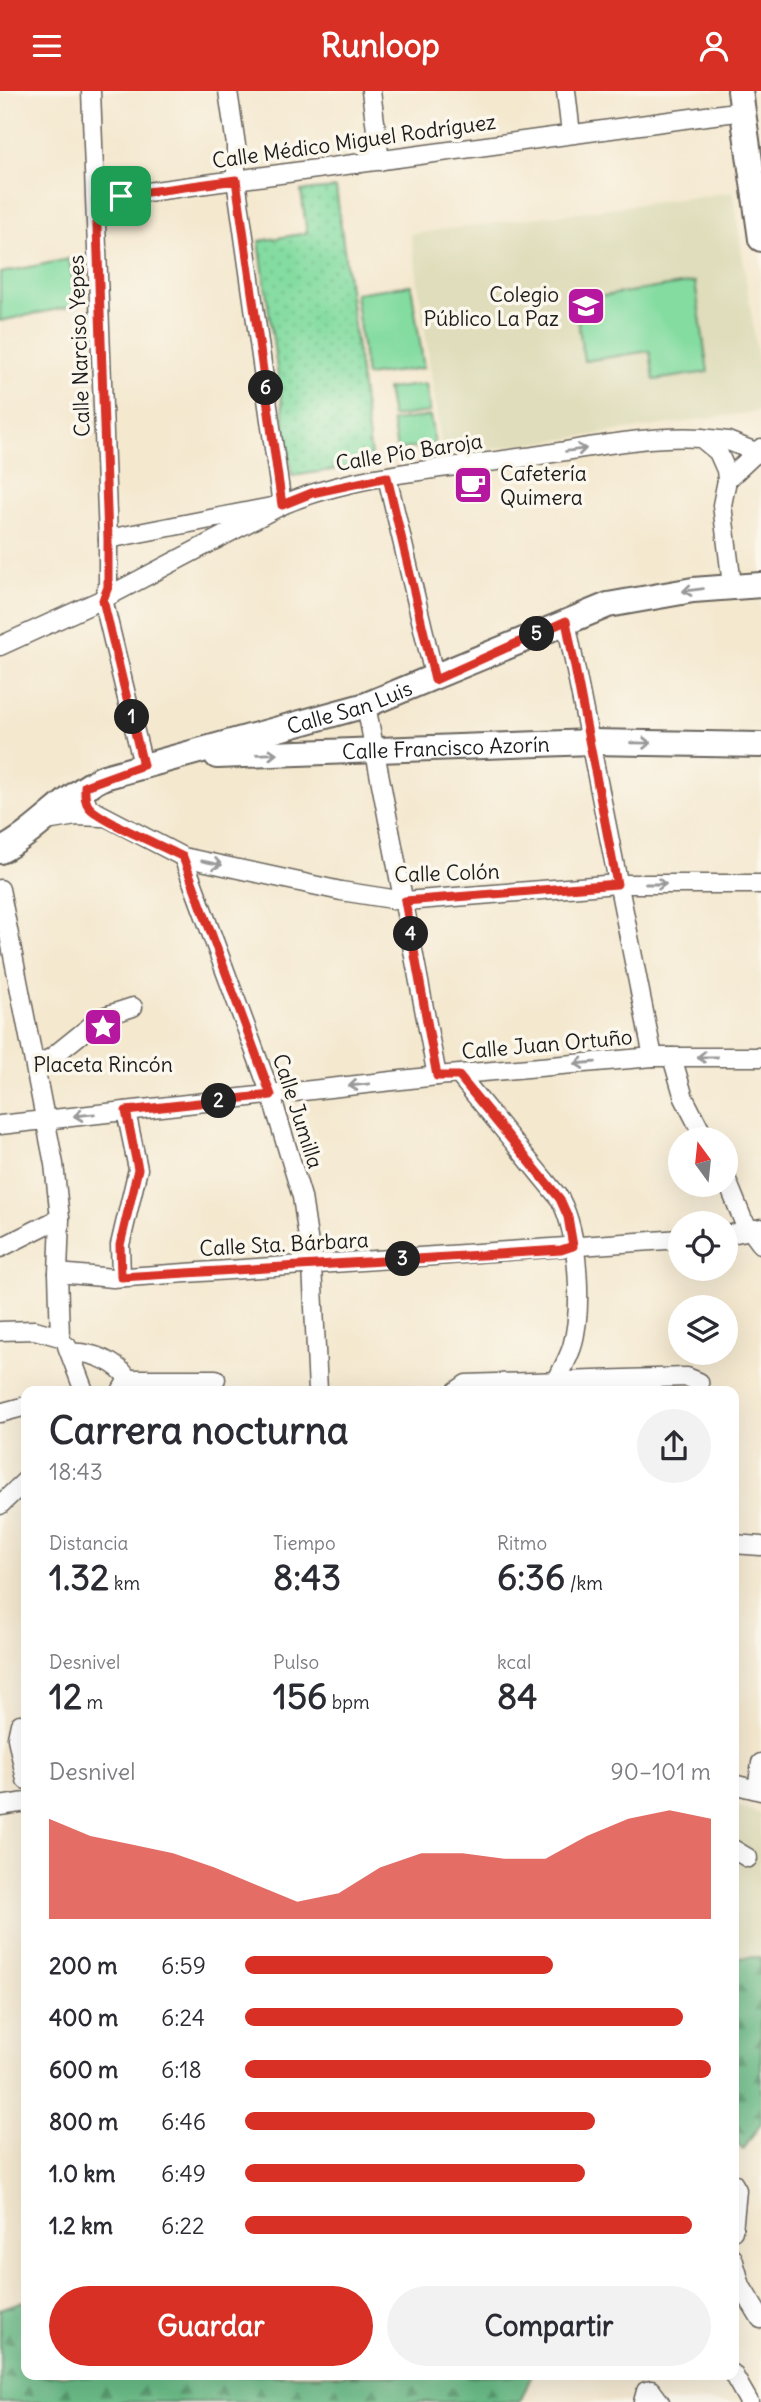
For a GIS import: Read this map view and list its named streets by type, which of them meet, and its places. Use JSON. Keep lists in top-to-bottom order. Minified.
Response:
{"streets":{"main road":["Calle San Luis","Calle Francisco Azorín"],"street":["Calle Médico Miguel Rodríguez","Calle Narciso Yepes","Calle Pío Baroja","Calle Colón","Calle Juan Ortuño","Calle Jumilla","Calle Sta. Bárbara"]},"crossings":[["Calle Médico Miguel Rodríguez","Calle Narciso Yepes"],["Calle Narciso Yepes","Calle Pío Baroja"],["Calle San Luis","Calle Francisco Azorín"],["Calle Colón","Calle Jumilla"],["Calle Juan Ortuño","Calle Jumilla"],["Calle Jumilla","Calle Sta. Bárbara"]],"one_way":["Calle Pío Baroja","Calle Francisco Azorín","Calle Colón","Calle Juan Ortuño"],"places":{"school or university":["Colegio Público La Paz"],"cafe":["Cafetería Quimera"],"place":["Placeta Rincón"]},"north":"top","page":{"header":"Runloop","pins":["6","5","1","4","2","3"],"heading":["Carrera nocturna","18:43"],"stats":[["Distancia","1.32 km"],["Tiempo","8:43"],["Ritmo","6:36 /km"],["Desnivel","12 m"],["Pulso","156 bpm"],["kcal","84"]],"chart":["Desnivel","90–101 m"],"list":[{"name":"200 m","note":"6:59"},{"name":"400 m","note":"6:24"},{"name":"600 m","note":"6:18"},{"name":"800 m","note":"6:46"},{"name":"1.0 km","note":"6:49"},{"name":"1.2 km","note":"6:22"}],"buttons":["Guardar","Compartir"]}}
